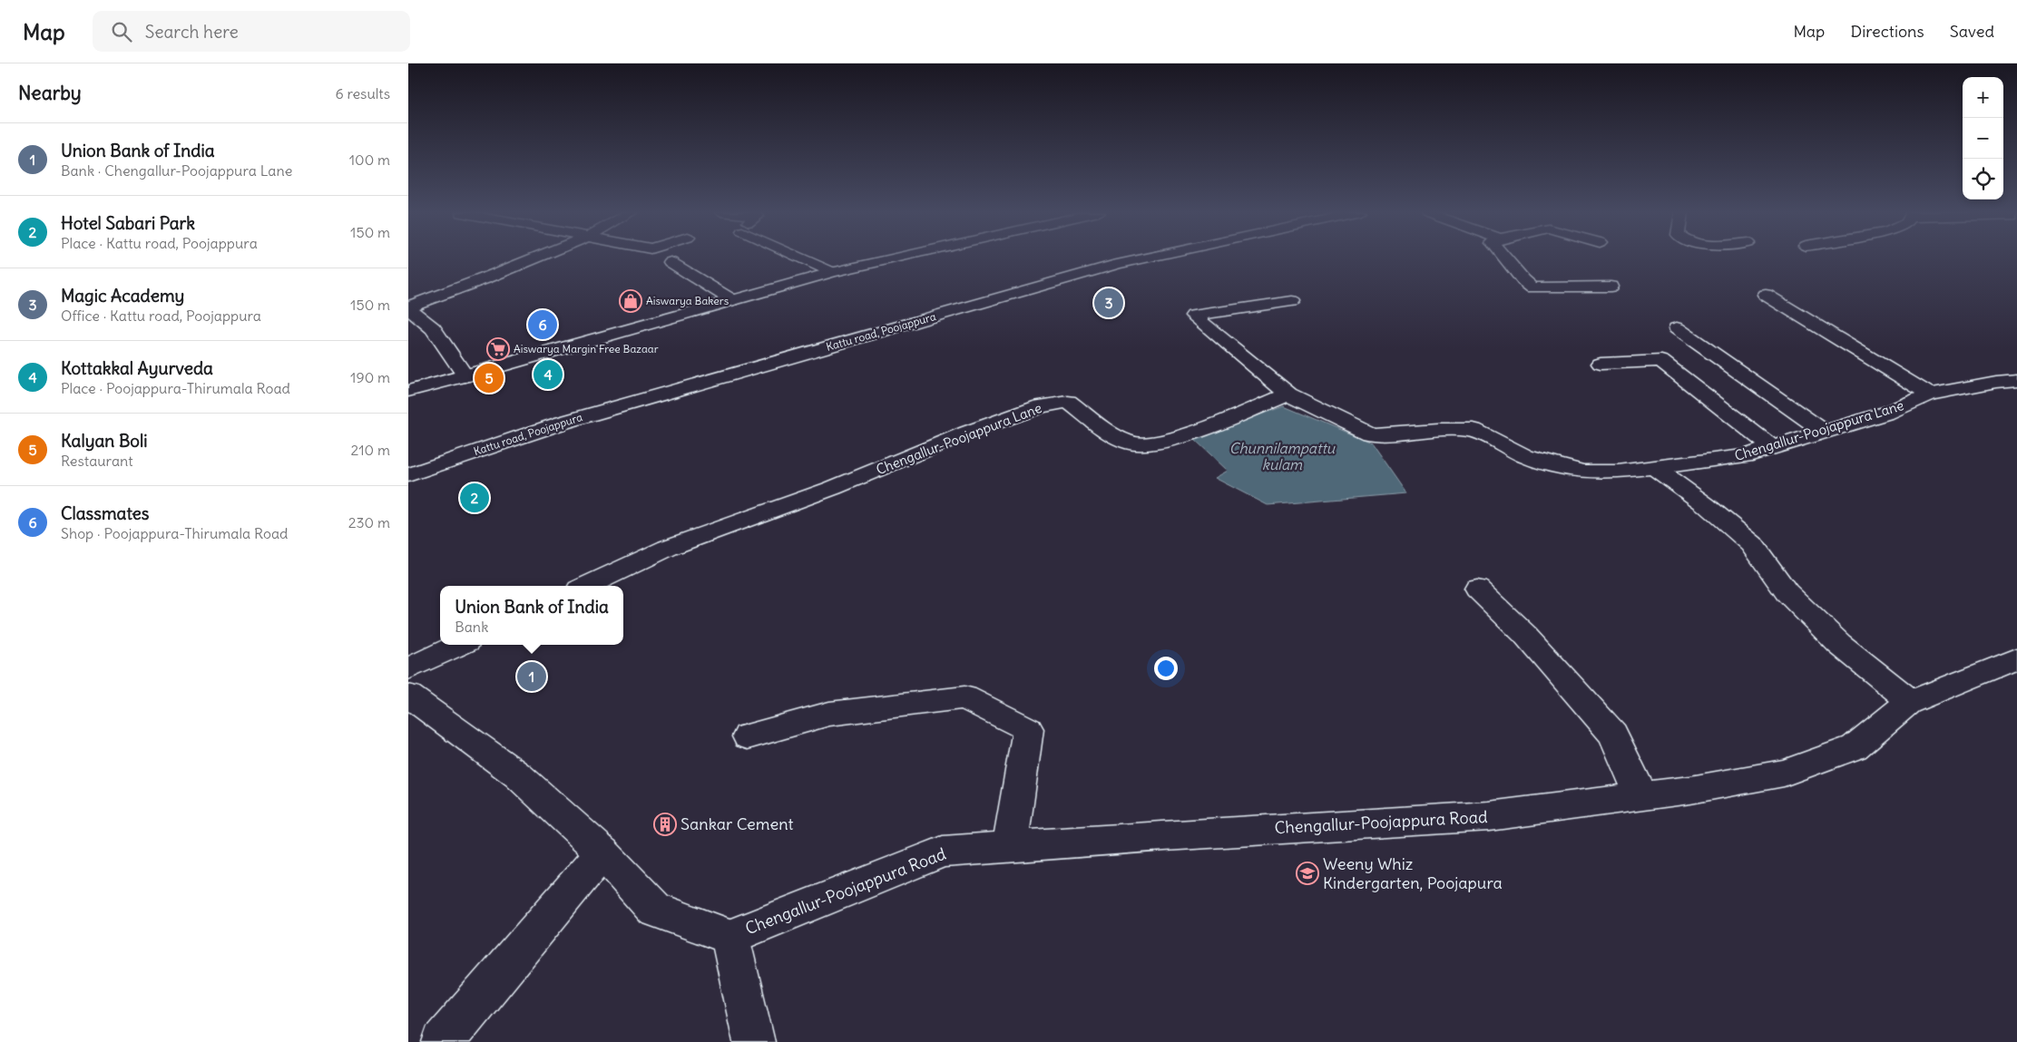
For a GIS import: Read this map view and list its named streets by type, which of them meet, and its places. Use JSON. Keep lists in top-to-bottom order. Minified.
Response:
{"streets":{"street":["Kattu road, Poojappura","Chengallur-Poojappura Lane","Chengallur-Poojappura Road"]},"water":["Chunnilampattu kulam"],"places":{"shop":["Aiswarya Bakers"],"supermarket":["Aiswarya Margin Free Bazaar"],"building":["Sankar Cement"],"school or university":["Weeny Whiz Kindergarten, Poojapura"]},"page":{"header":"Map","search":"Search here","nav":["Map","Directions","Saved"],"heading":["Nearby","6 results"],"map_buttons":["+","−"],"list":[{"mark":"1","name":"Union Bank of India","note":"Bank · Chengallur-Poojappura Lane","value":"100 m"},{"mark":"2","name":"Hotel Sabari Park","note":"Place · Kattu road, Poojappura","value":"150 m"},{"mark":"3","name":"Magic Academy","note":"Office · Kattu road, Poojappura","value":"150 m"},{"mark":"4","name":"Kottakkal Ayurveda","note":"Place · Poojappura-Thirumala Road","value":"190 m"},{"mark":"5","name":"Kalyan Boli","note":"Restaurant","value":"210 m"},{"mark":"6","name":"Classmates","note":"Shop · Poojappura-Thirumala Road","value":"230 m"}],"pins":["3","6","4","5","2","1"],"popup":["Union Bank of India","Bank"]}}
